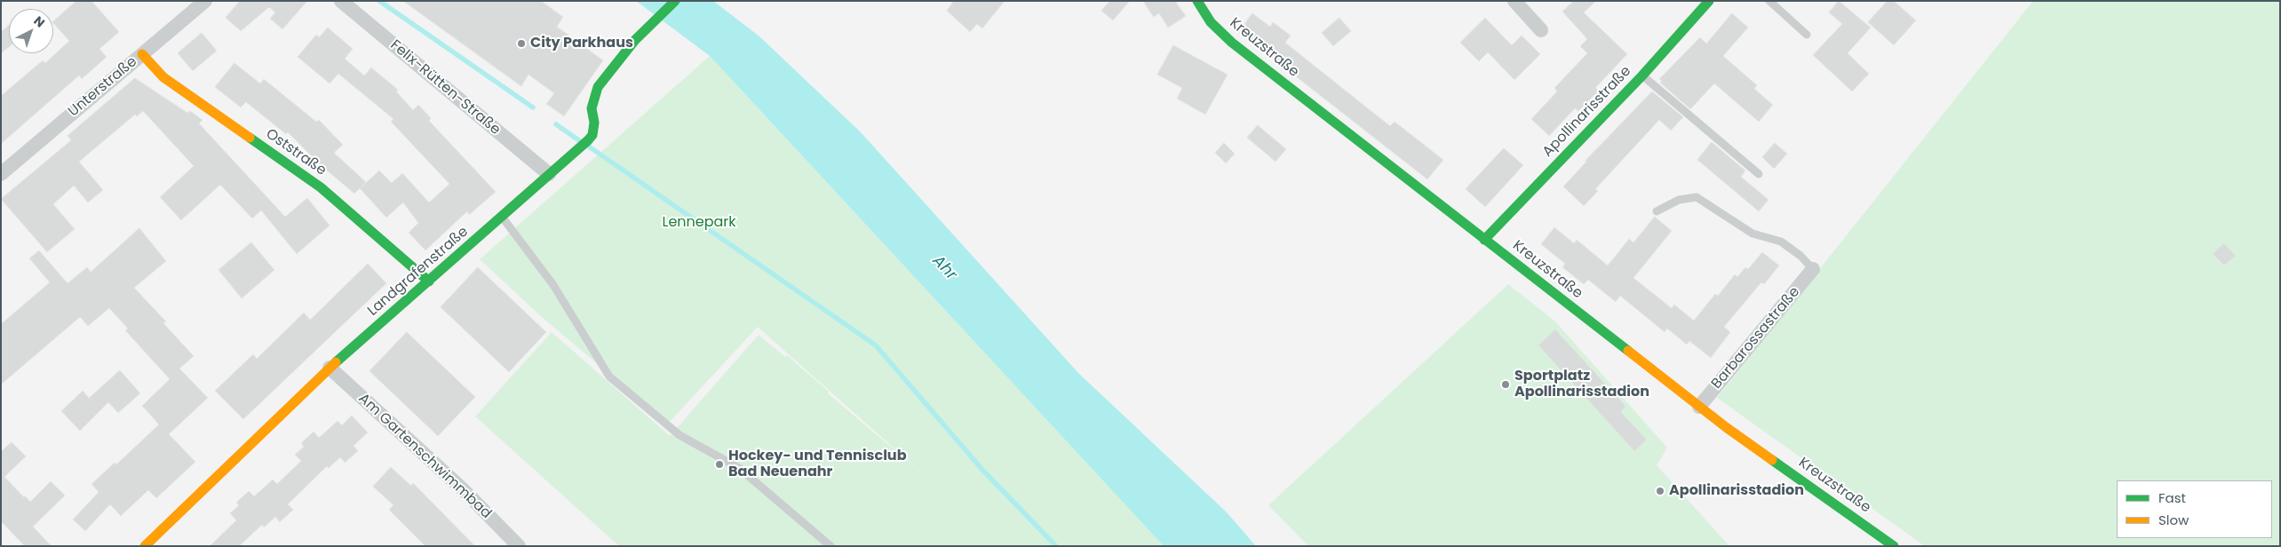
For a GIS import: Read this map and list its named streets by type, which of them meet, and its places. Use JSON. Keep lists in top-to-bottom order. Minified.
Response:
{"streets":{"street":["Kreuzstraße","Unterstraße","Felix-Rütten-Straße","Apollinarisstraße","Oststraße","Landgrafenstraße","Barbarossastraße","Am Gartenschwimmbad"]},"crossings":[["Kreuzstraße","Apollinarisstraße"],["Kreuzstraße","Barbarossastraße"],["Unterstraße","Oststraße"],["Felix-Rütten-Straße","Landgrafenstraße"],["Oststraße","Landgrafenstraße"],["Landgrafenstraße","Am Gartenschwimmbad"]],"water":["Ahr"],"parks":["Lennepark"],"places":["City Parkhaus","Sportplatz Apollinarisstadion","Hockey- und Tennisclub Bad Neuenahr","Apollinarisstadion"],"legend":["Fast","Slow"],"north":"top right"}
